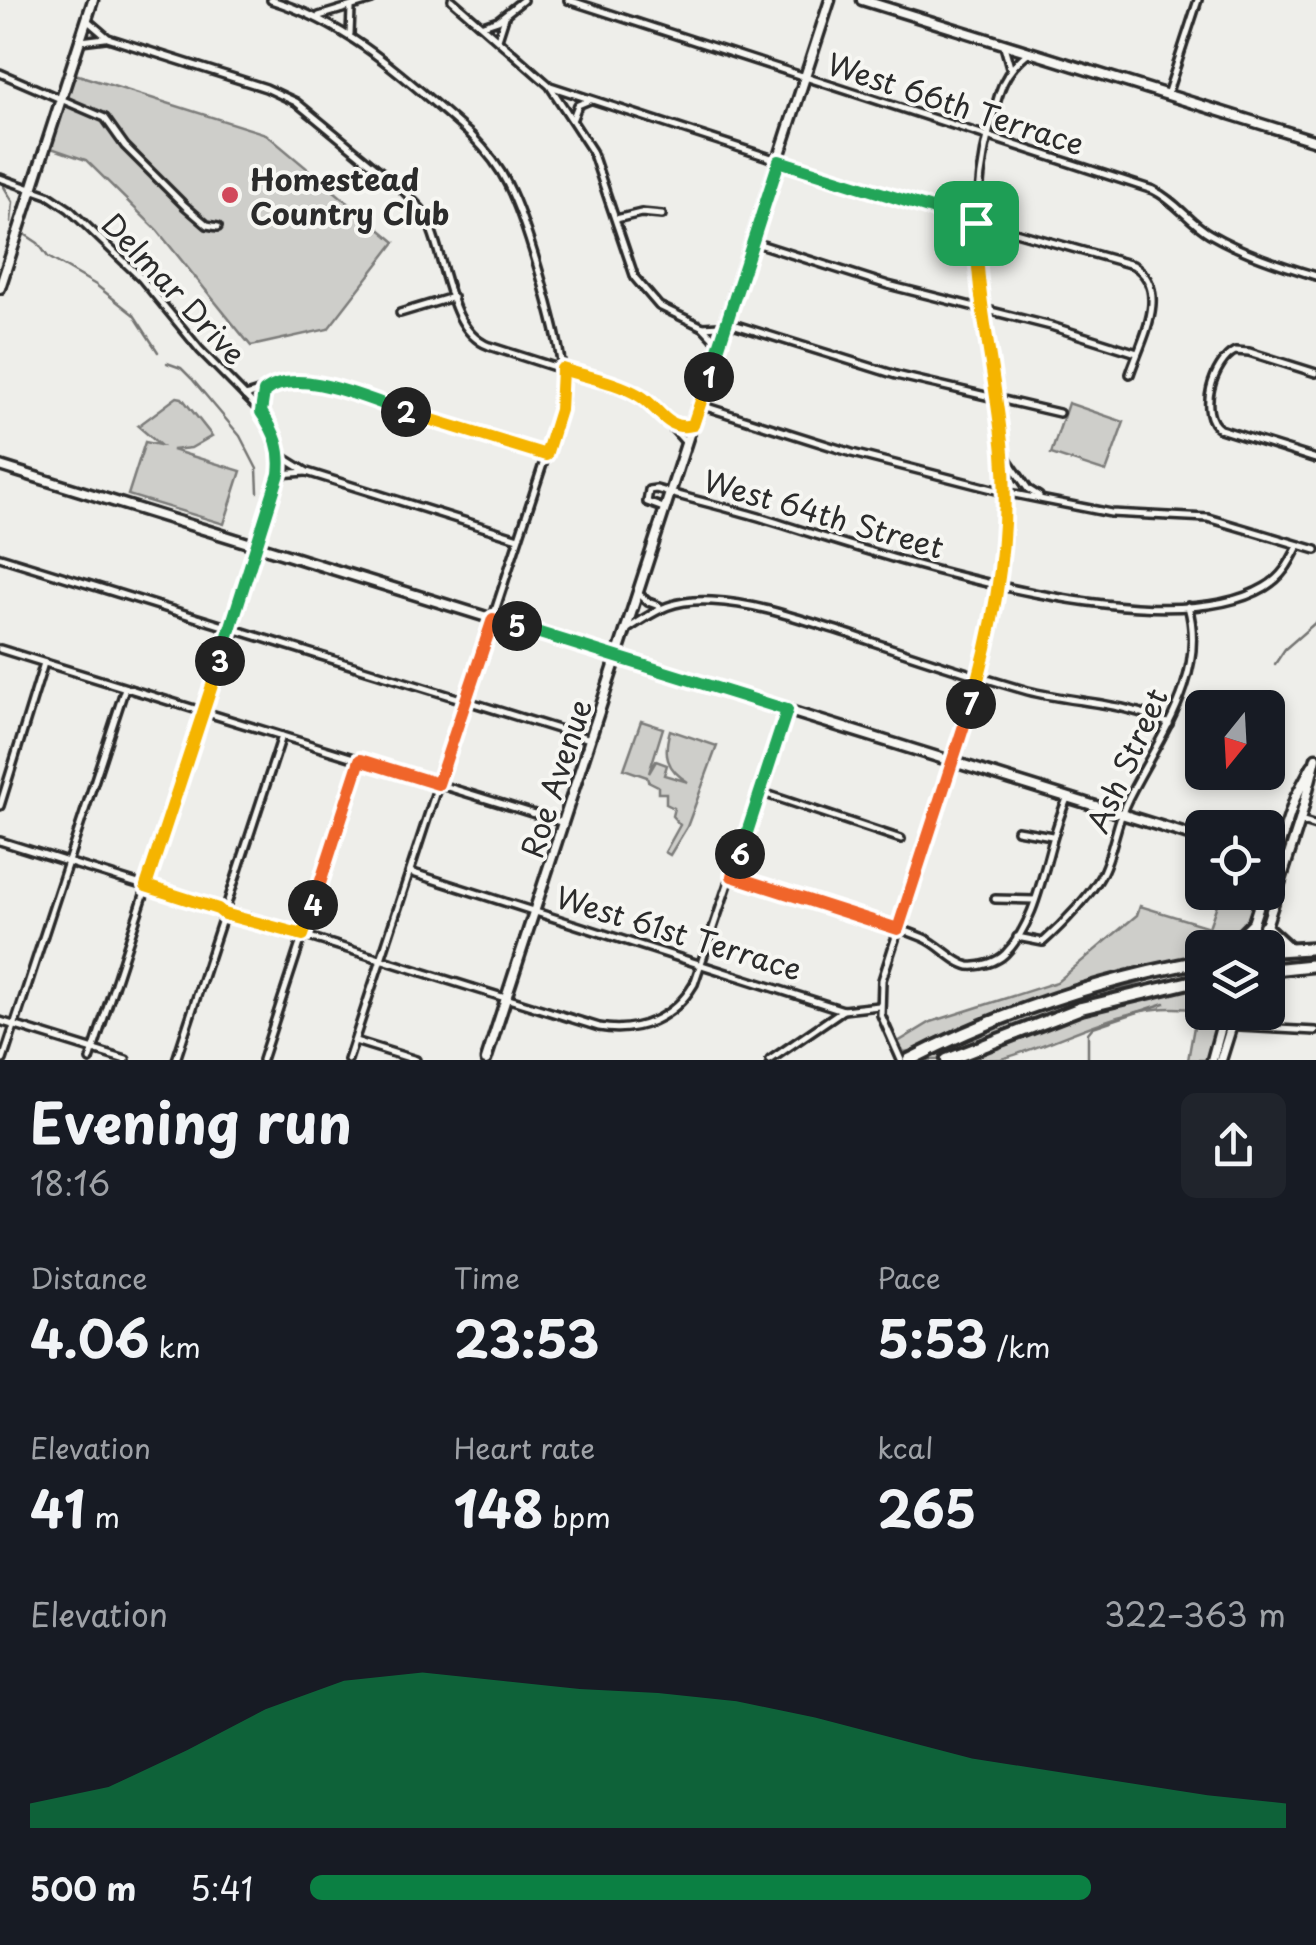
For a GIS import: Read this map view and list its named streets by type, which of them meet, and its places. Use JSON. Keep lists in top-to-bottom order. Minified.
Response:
{"streets":{"main road":["Roe Avenue"],"street":["West 66th Terrace","Delmar Drive","West 64th Street","Ash Street","West 61st Terrace"]},"crossings":[["West 66th Terrace","Roe Avenue"],["West 64th Street","Ash Street"],["West 64th Street","Roe Avenue"],["Roe Avenue","West 61st Terrace"]],"places":["Homestead Country Club"],"north":"bottom","page":{"pins":["1","2","5","3","7","6","4"],"heading":["Evening run","18:16"],"stats":[["Distance","4.06 km"],["Time","23:53"],["Pace","5:53 /km"],["Elevation","41 m"],["Heart rate","148 bpm"],["kcal","265"]],"chart":["Elevation","322–363 m"],"list":[{"name":"500 m","note":"5:41"}]}}
